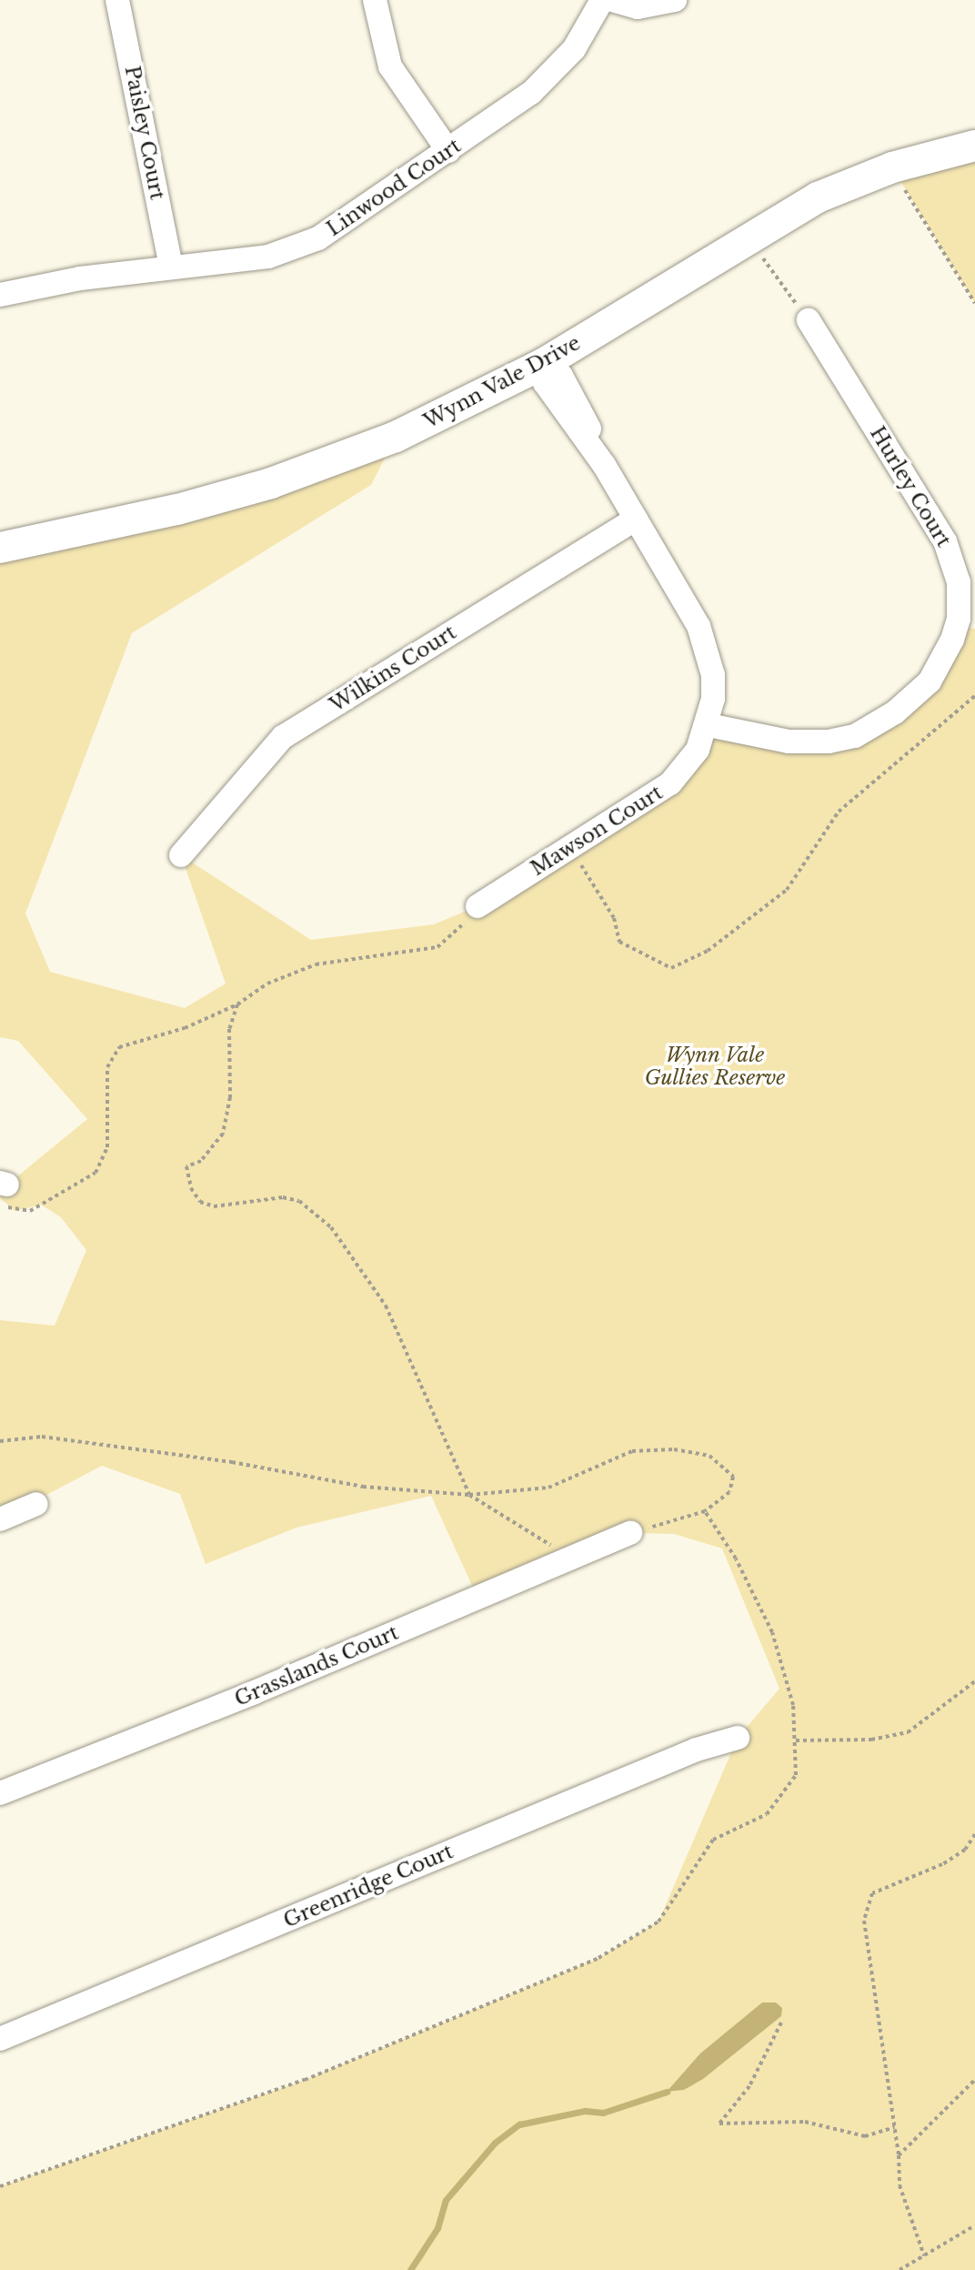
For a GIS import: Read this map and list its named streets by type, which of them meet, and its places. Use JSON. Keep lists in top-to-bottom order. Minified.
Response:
{"streets":{"main road":["Wynn Vale Drive"],"street":["Paisley Court","Linwood Court","Hurley Court","Wilkins Court","Mawson Court","Grasslands Court","Greenridge Court"]},"crossings":[["Paisley Court","Linwood Court"],["Wynn Vale Drive","Mawson Court"],["Hurley Court","Mawson Court"],["Wilkins Court","Mawson Court"]],"parks":["Wynn Vale Gullies Reserve"]}
